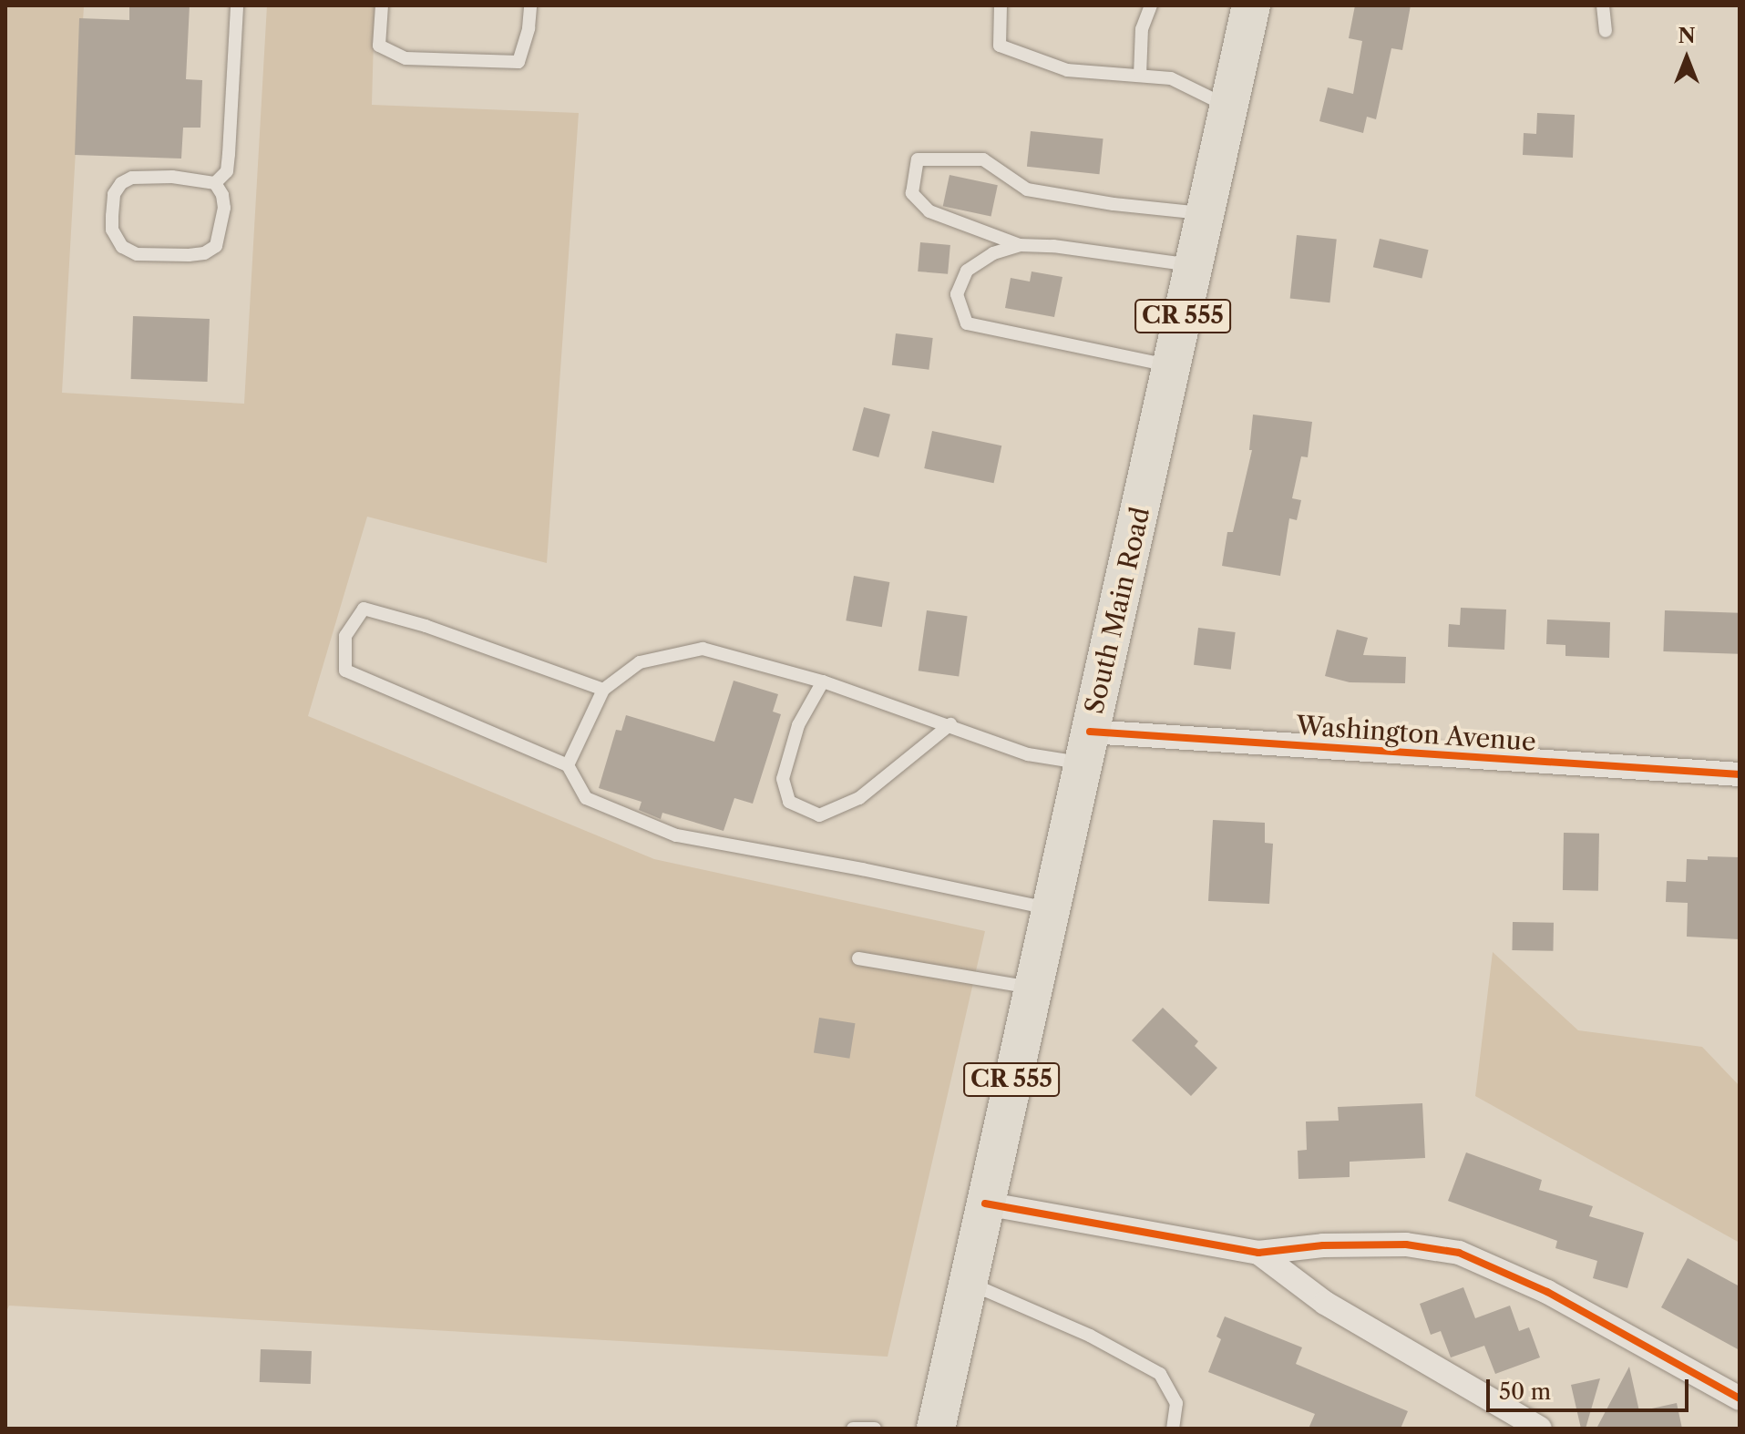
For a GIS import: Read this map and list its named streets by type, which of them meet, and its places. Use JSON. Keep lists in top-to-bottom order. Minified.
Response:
{"streets":{"main road":["CR 555","South Main Road"],"street":["Washington Avenue"]},"crossings":[["South Main Road","Washington Avenue"]],"scale_bar":"50 m","north":"top"}
